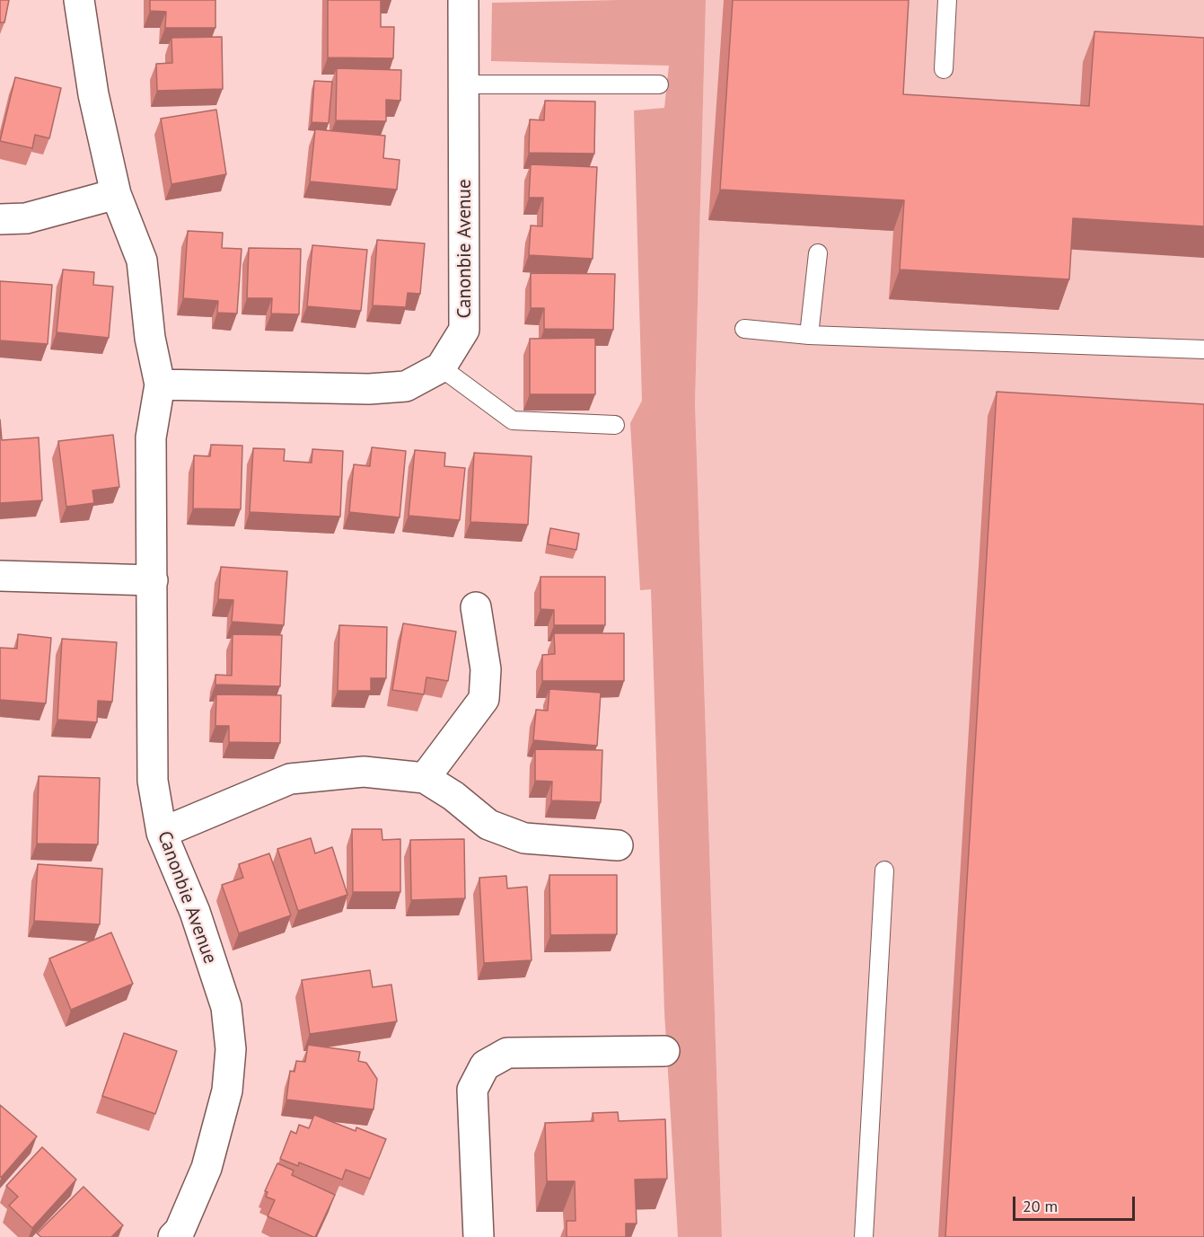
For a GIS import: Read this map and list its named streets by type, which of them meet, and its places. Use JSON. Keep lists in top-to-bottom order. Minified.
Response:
{"streets":{"street":["Canonbie Avenue"]},"scale_bar":"20 m"}
